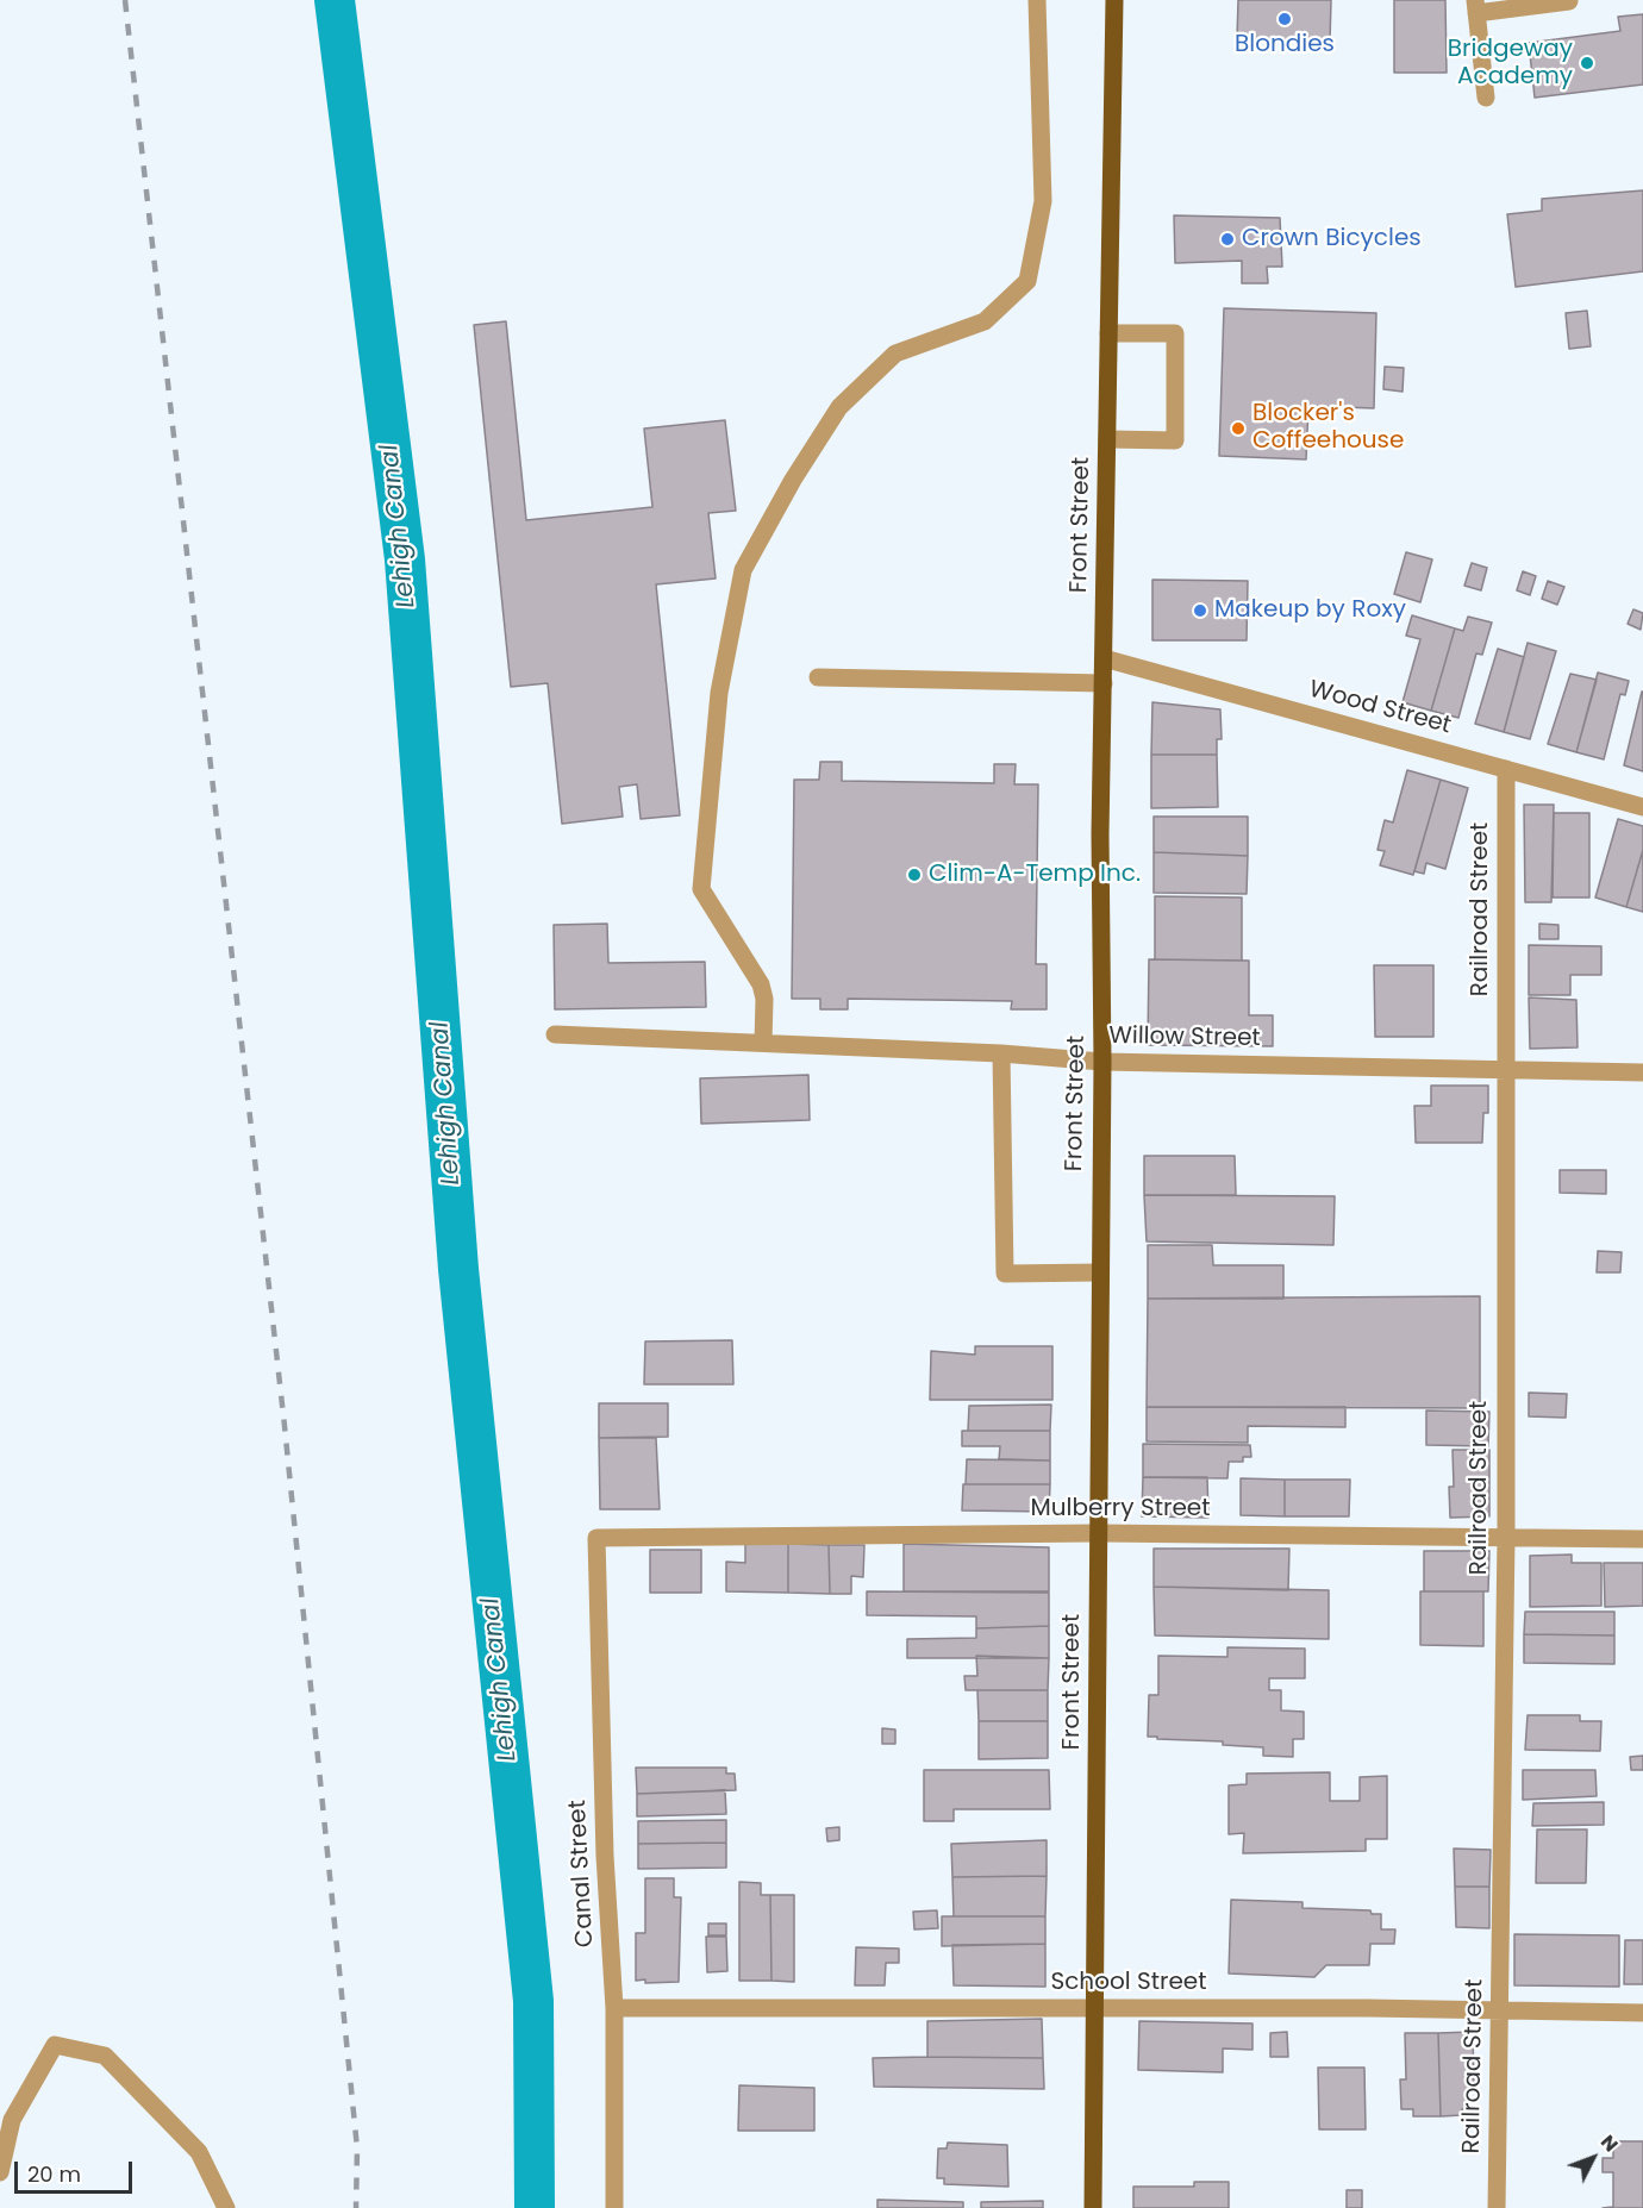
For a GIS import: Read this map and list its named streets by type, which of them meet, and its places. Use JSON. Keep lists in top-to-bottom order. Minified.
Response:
{"streets":{"main road":["Front Street"],"street":["Wood Street","Railroad Street","Willow Street","Mulberry Street","Canal Street","School Street"]},"crossings":[["Front Street","Wood Street"],["Front Street","Willow Street"],["Front Street","Mulberry Street"],["Front Street","School Street"],["Wood Street","Railroad Street"],["Railroad Street","Willow Street"],["Railroad Street","Mulberry Street"],["Railroad Street","School Street"],["Mulberry Street","Canal Street"],["Canal Street","School Street"]],"water":["Lehigh Canal"],"places":["Blondies","Bridgeway Academy","Crown Bicycles","Blocker's Coffeehouse","Makeup by Roxy","Clim-A-Temp Inc."],"scale_bar":"20 m","north":"top right"}
